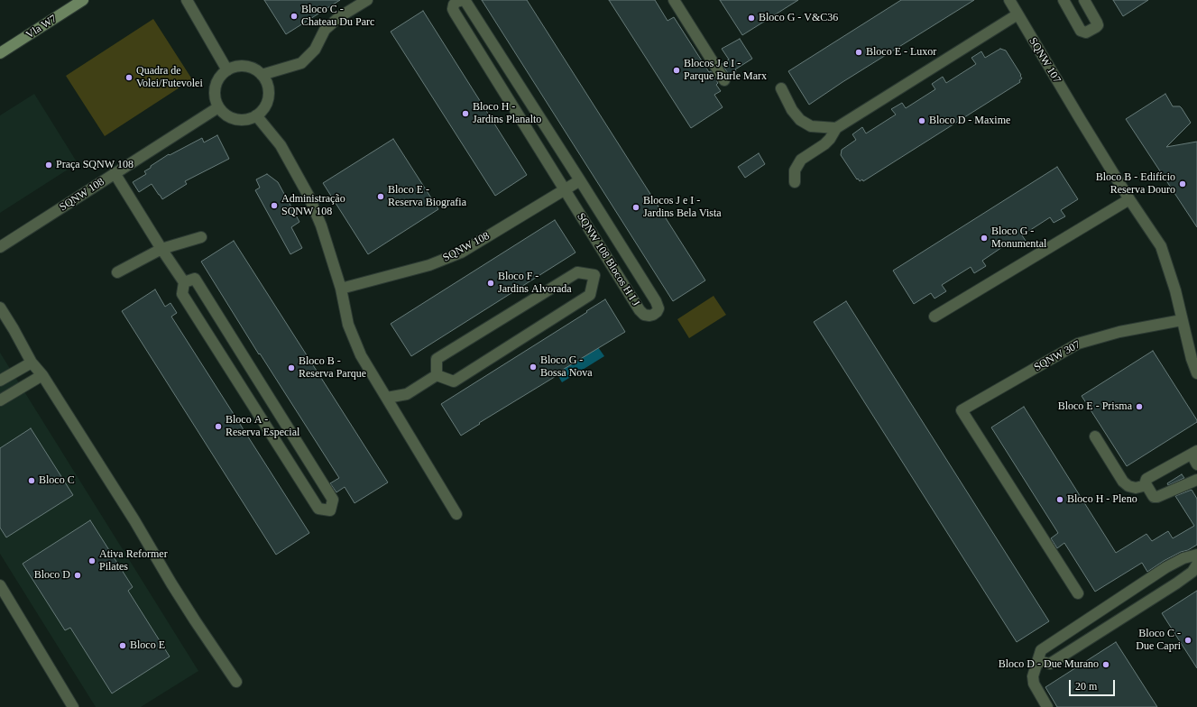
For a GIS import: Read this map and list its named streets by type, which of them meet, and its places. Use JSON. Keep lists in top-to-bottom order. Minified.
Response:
{"streets":{"main road":["Vla W7"],"street":["SQNW 107","SQNW 108","SQNW 108 Blocos H I J","SQNW 307"]},"crossings":[["SQNW 108","SQNW 108 Blocos H I J"]],"places":["Bloco C - Chateau Du Parc","Bloco G - V&C36","Bloco E - Luxor","Blocos J e I - Parque Burle Marx","Quadra de Volei/Futevolei","Bloco H - Jardins Planalto","Bloco D - Maxime","Praça SQNW 108","Bloco B - Edifício Reserva Douro","Bloco E - Reserva Biografia","Administração SQNW 108","Blocos J e I - Jardins Bela Vista","Bloco G - Monumental","Bloco F - Jardins Alvorada","Bloco G - Bossa Nova","Bloco B - Reserva Parque","Bloco E - Prisma","Bloco A - Reserva Especial","Bloco C","Bloco H - Pleno","Ativa Reformer Pilates","Bloco D","Bloco C - Due Capri","Bloco E","Bloco D - Due Murano"],"scale_bar":"20 m"}
